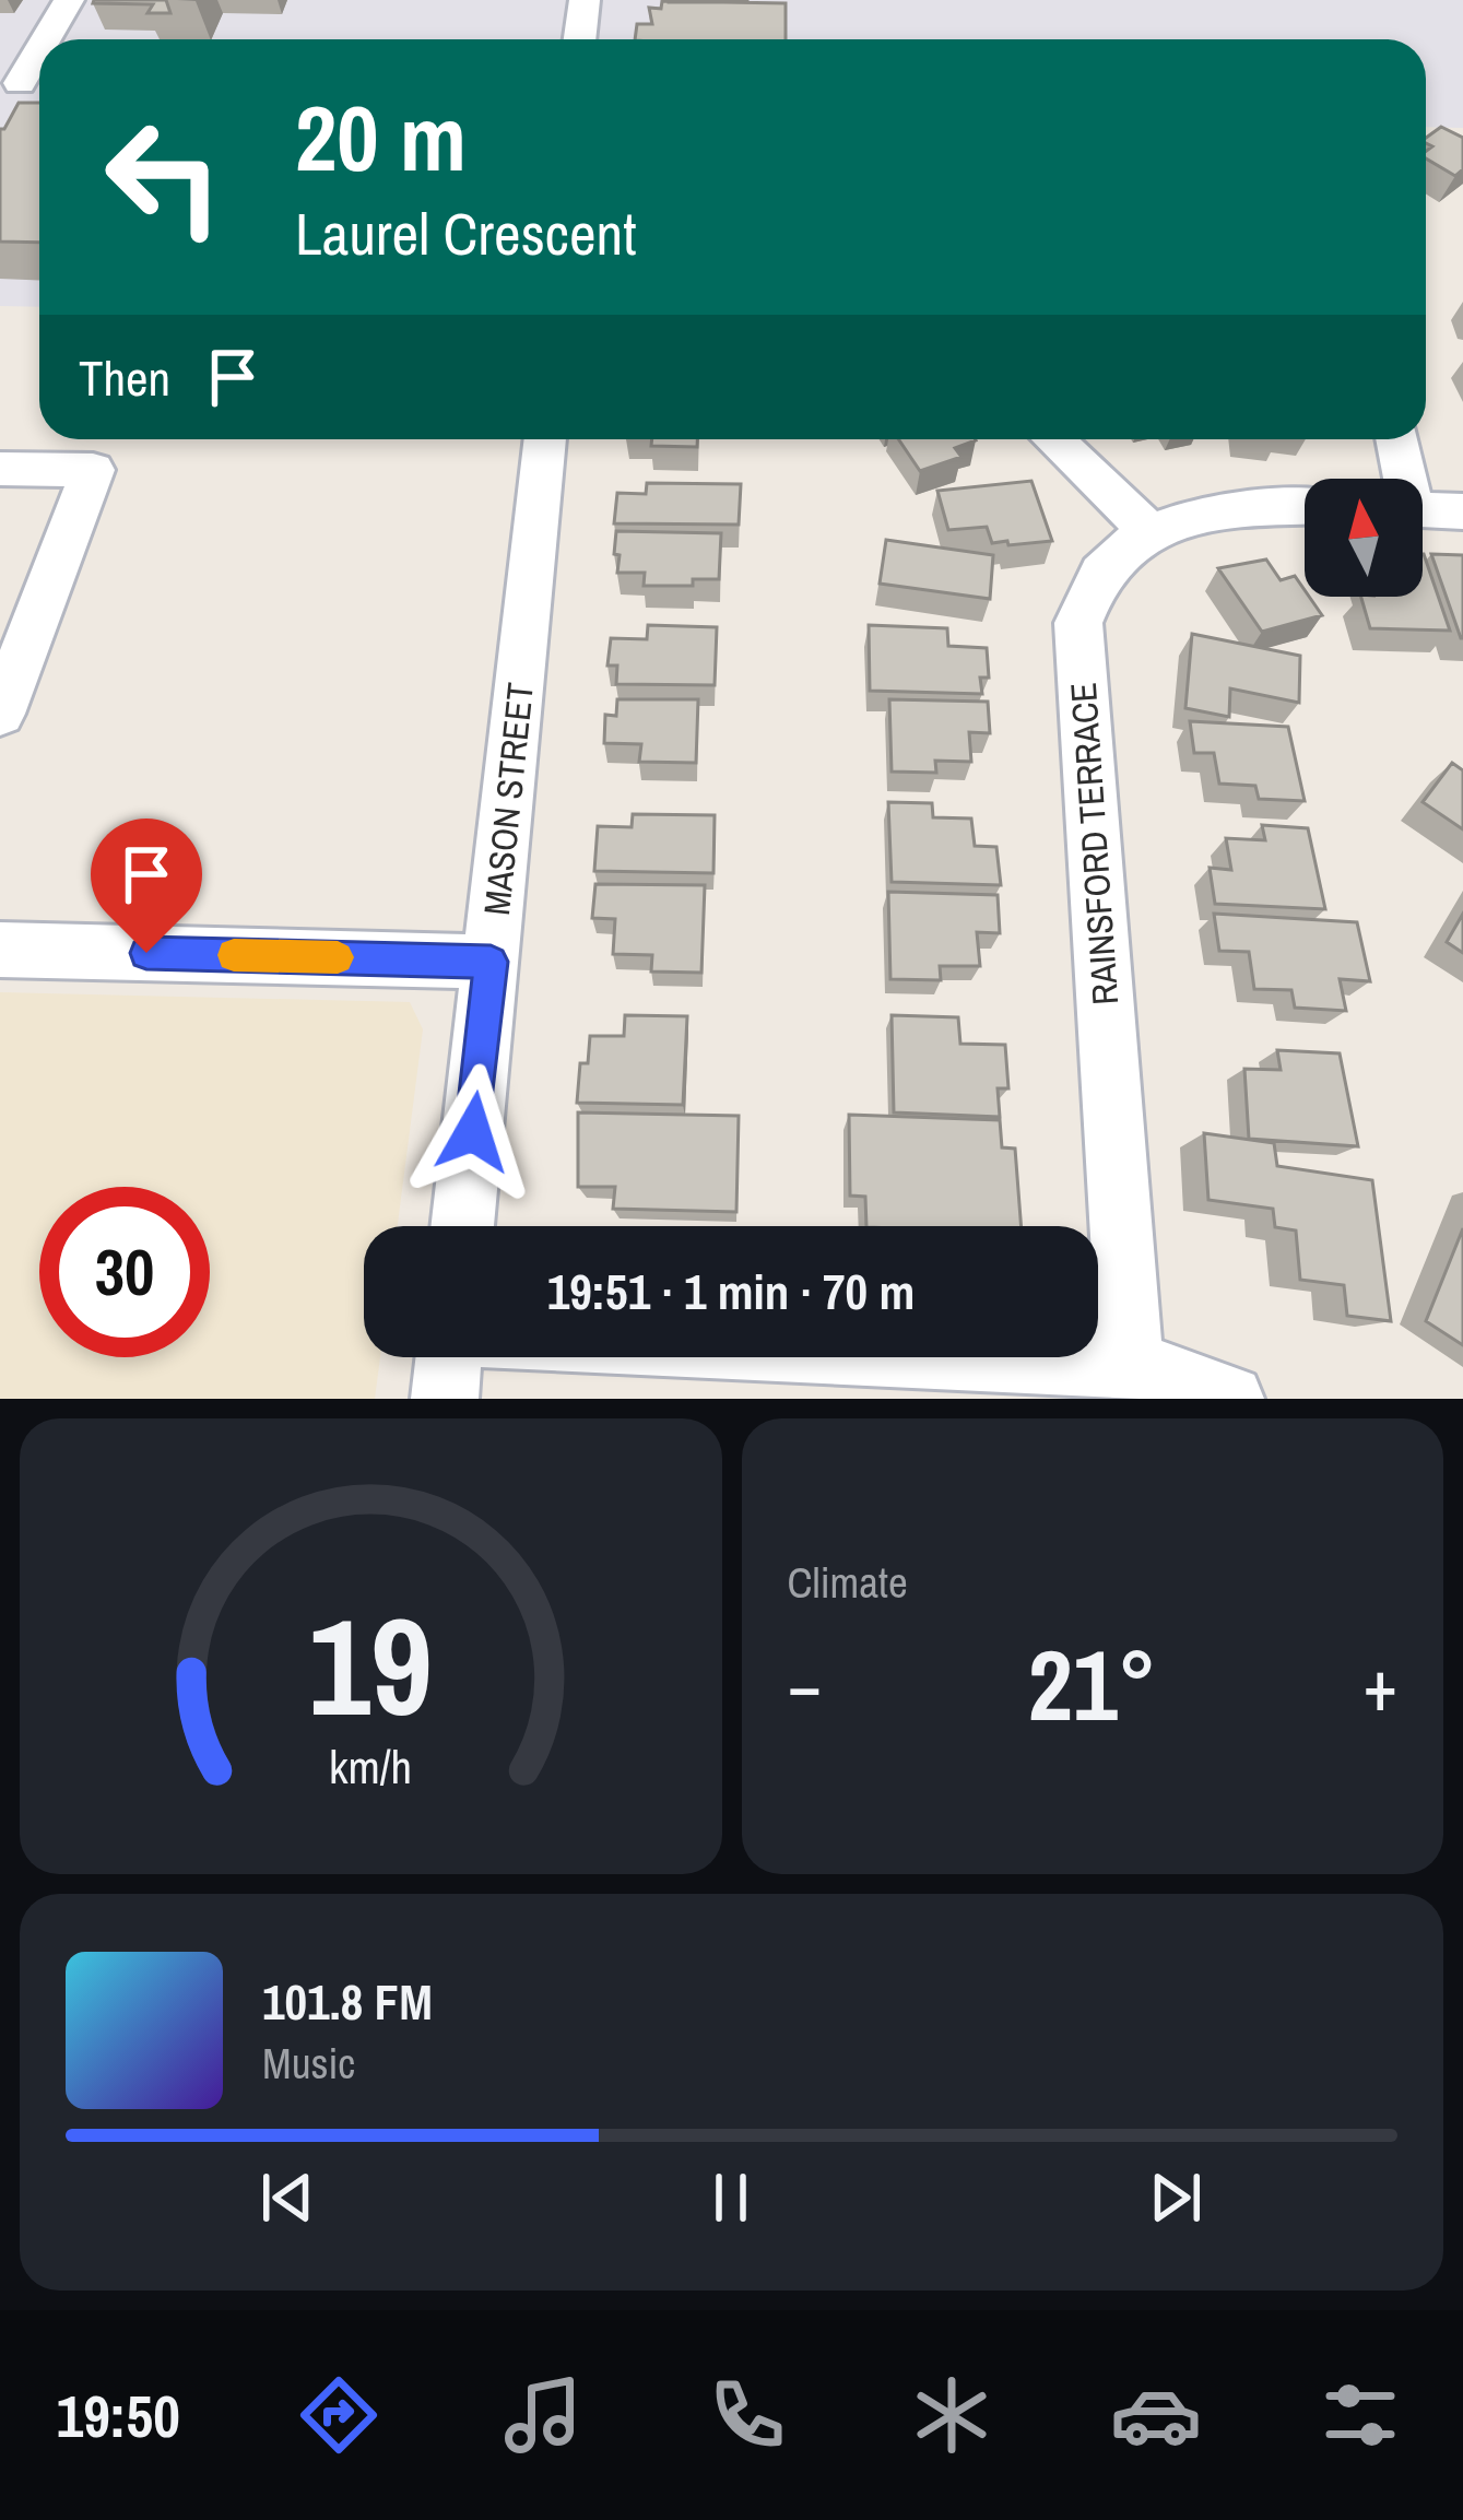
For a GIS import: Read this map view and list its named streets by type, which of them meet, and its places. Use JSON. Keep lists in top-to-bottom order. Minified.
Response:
{"streets":{"street":["MASON STREET","RAINSFORD TERRACE"]},"north":"top","page":{"turn":["20 m","Laurel Crescent"],"then":"Then","limit":"30","trip":"19:51 · 1 min · 70 m","tile":"Climate","heat":["−","21°","+"],"song":["101.8 FM","Music"],"tabs":"19:50","gauge":["19","km/h"]}}
